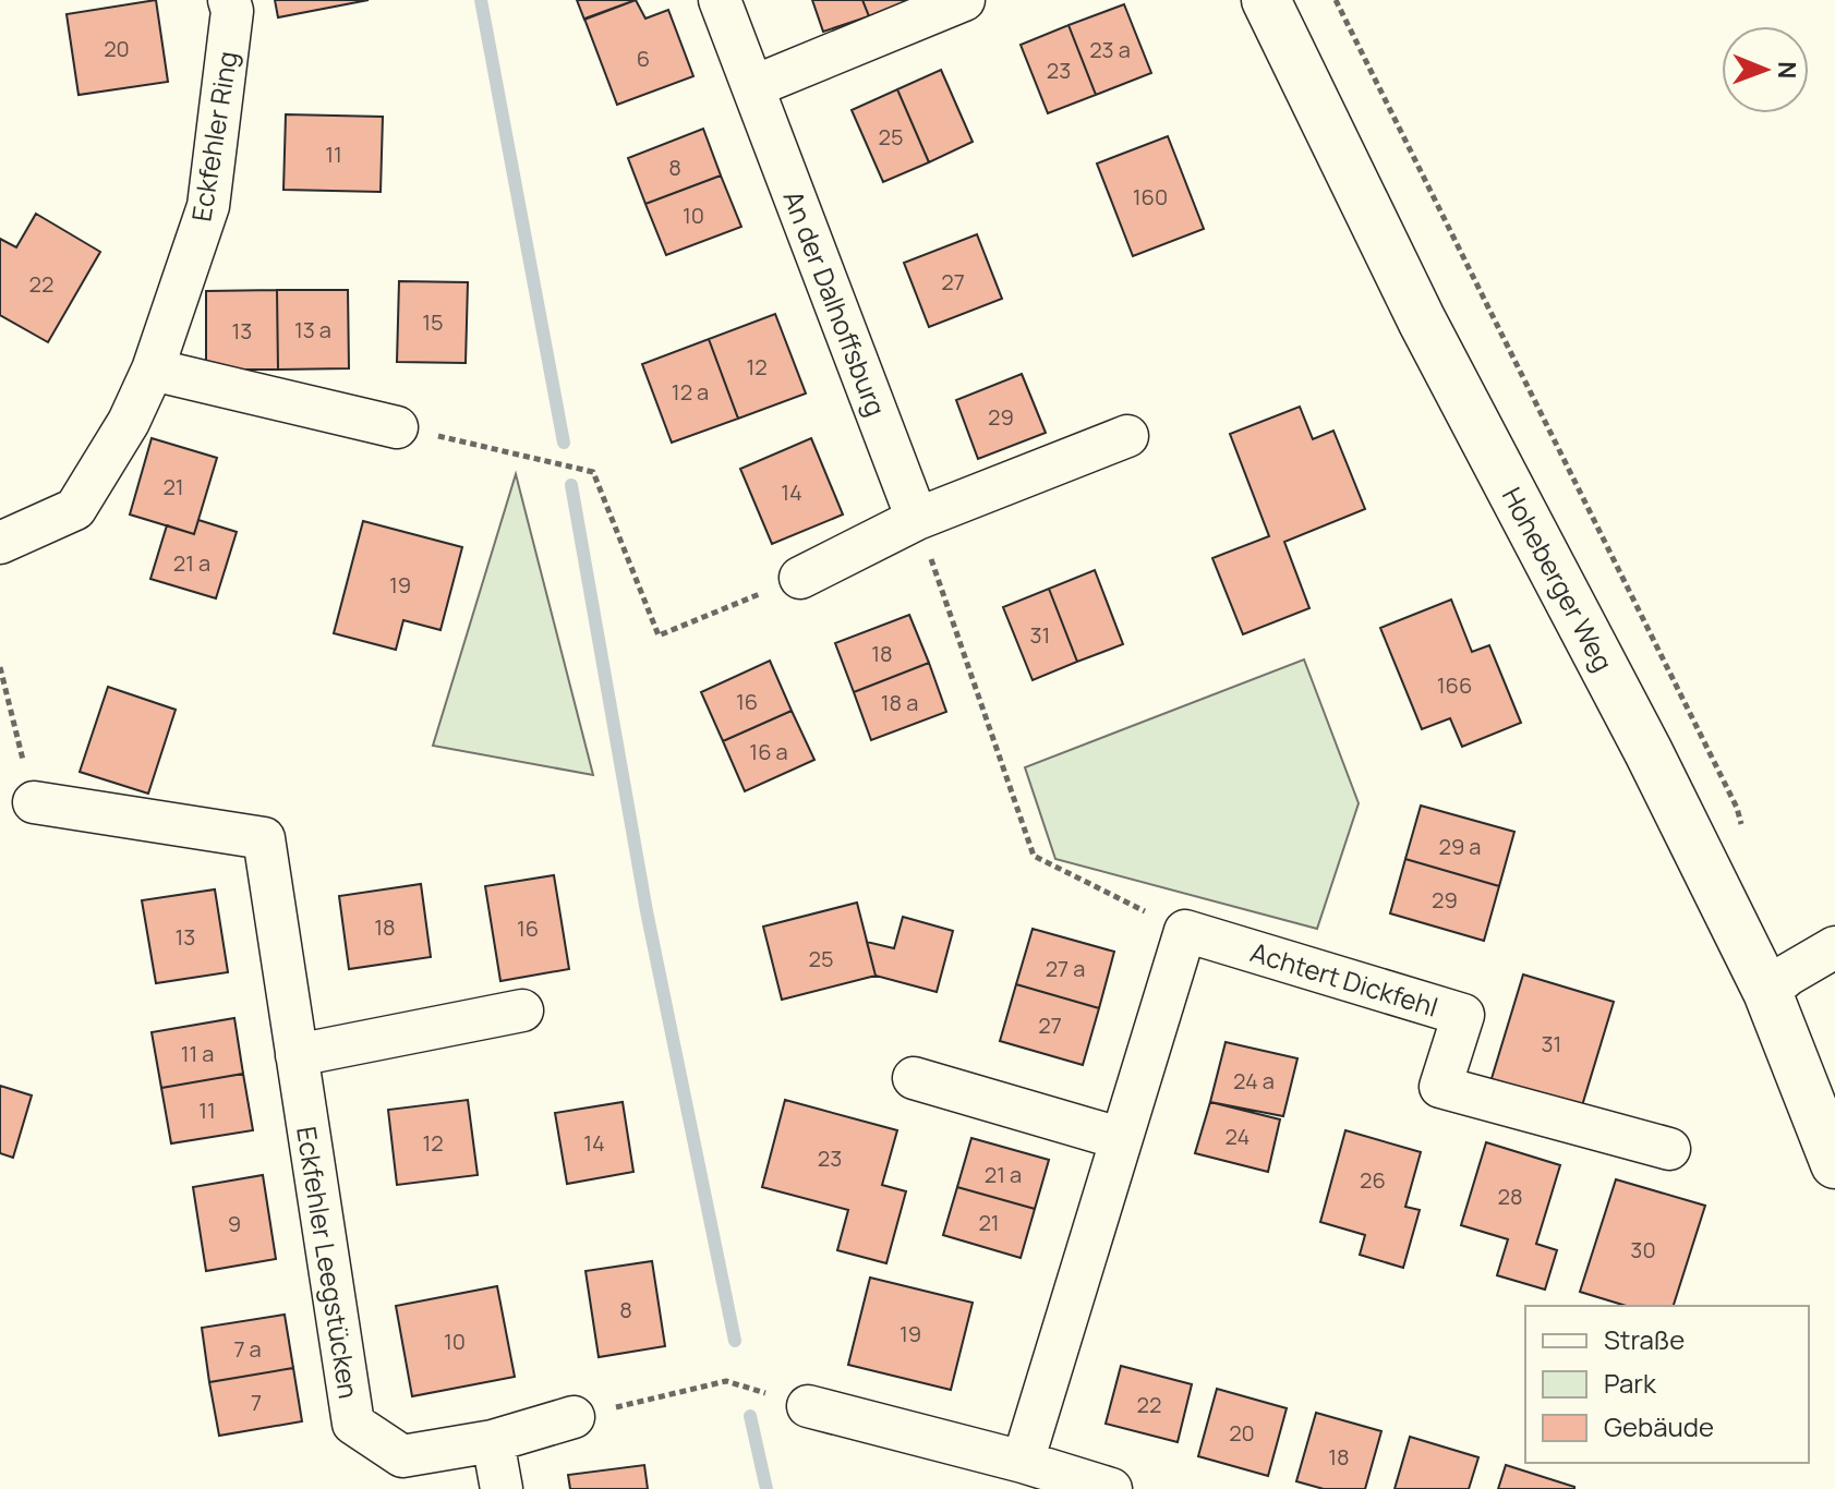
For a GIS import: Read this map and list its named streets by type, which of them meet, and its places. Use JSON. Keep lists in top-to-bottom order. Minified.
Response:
{"streets":{"street":["Eckfehler Ring","An der Dalhoffsburg","Hoheberger Weg","Achtert Dickfehl","Eckfehler Leegstücken"]},"house_numbers":["20","23 a","6","23","25","11","8","160","10","27","22","15","13 a","13","12","12 a","29","21","14","21 a","19","31","18","166","16","18 a","16 a","29 a","29","18","16","13","25","27 a","27","31","11 a","24 a","11","24","12","14","23","21 a","26","28","21","9","30","8","19","10","7 a","7","22","20","18"],"legend":["Straße","Park","Gebäude"],"north":"right"}
